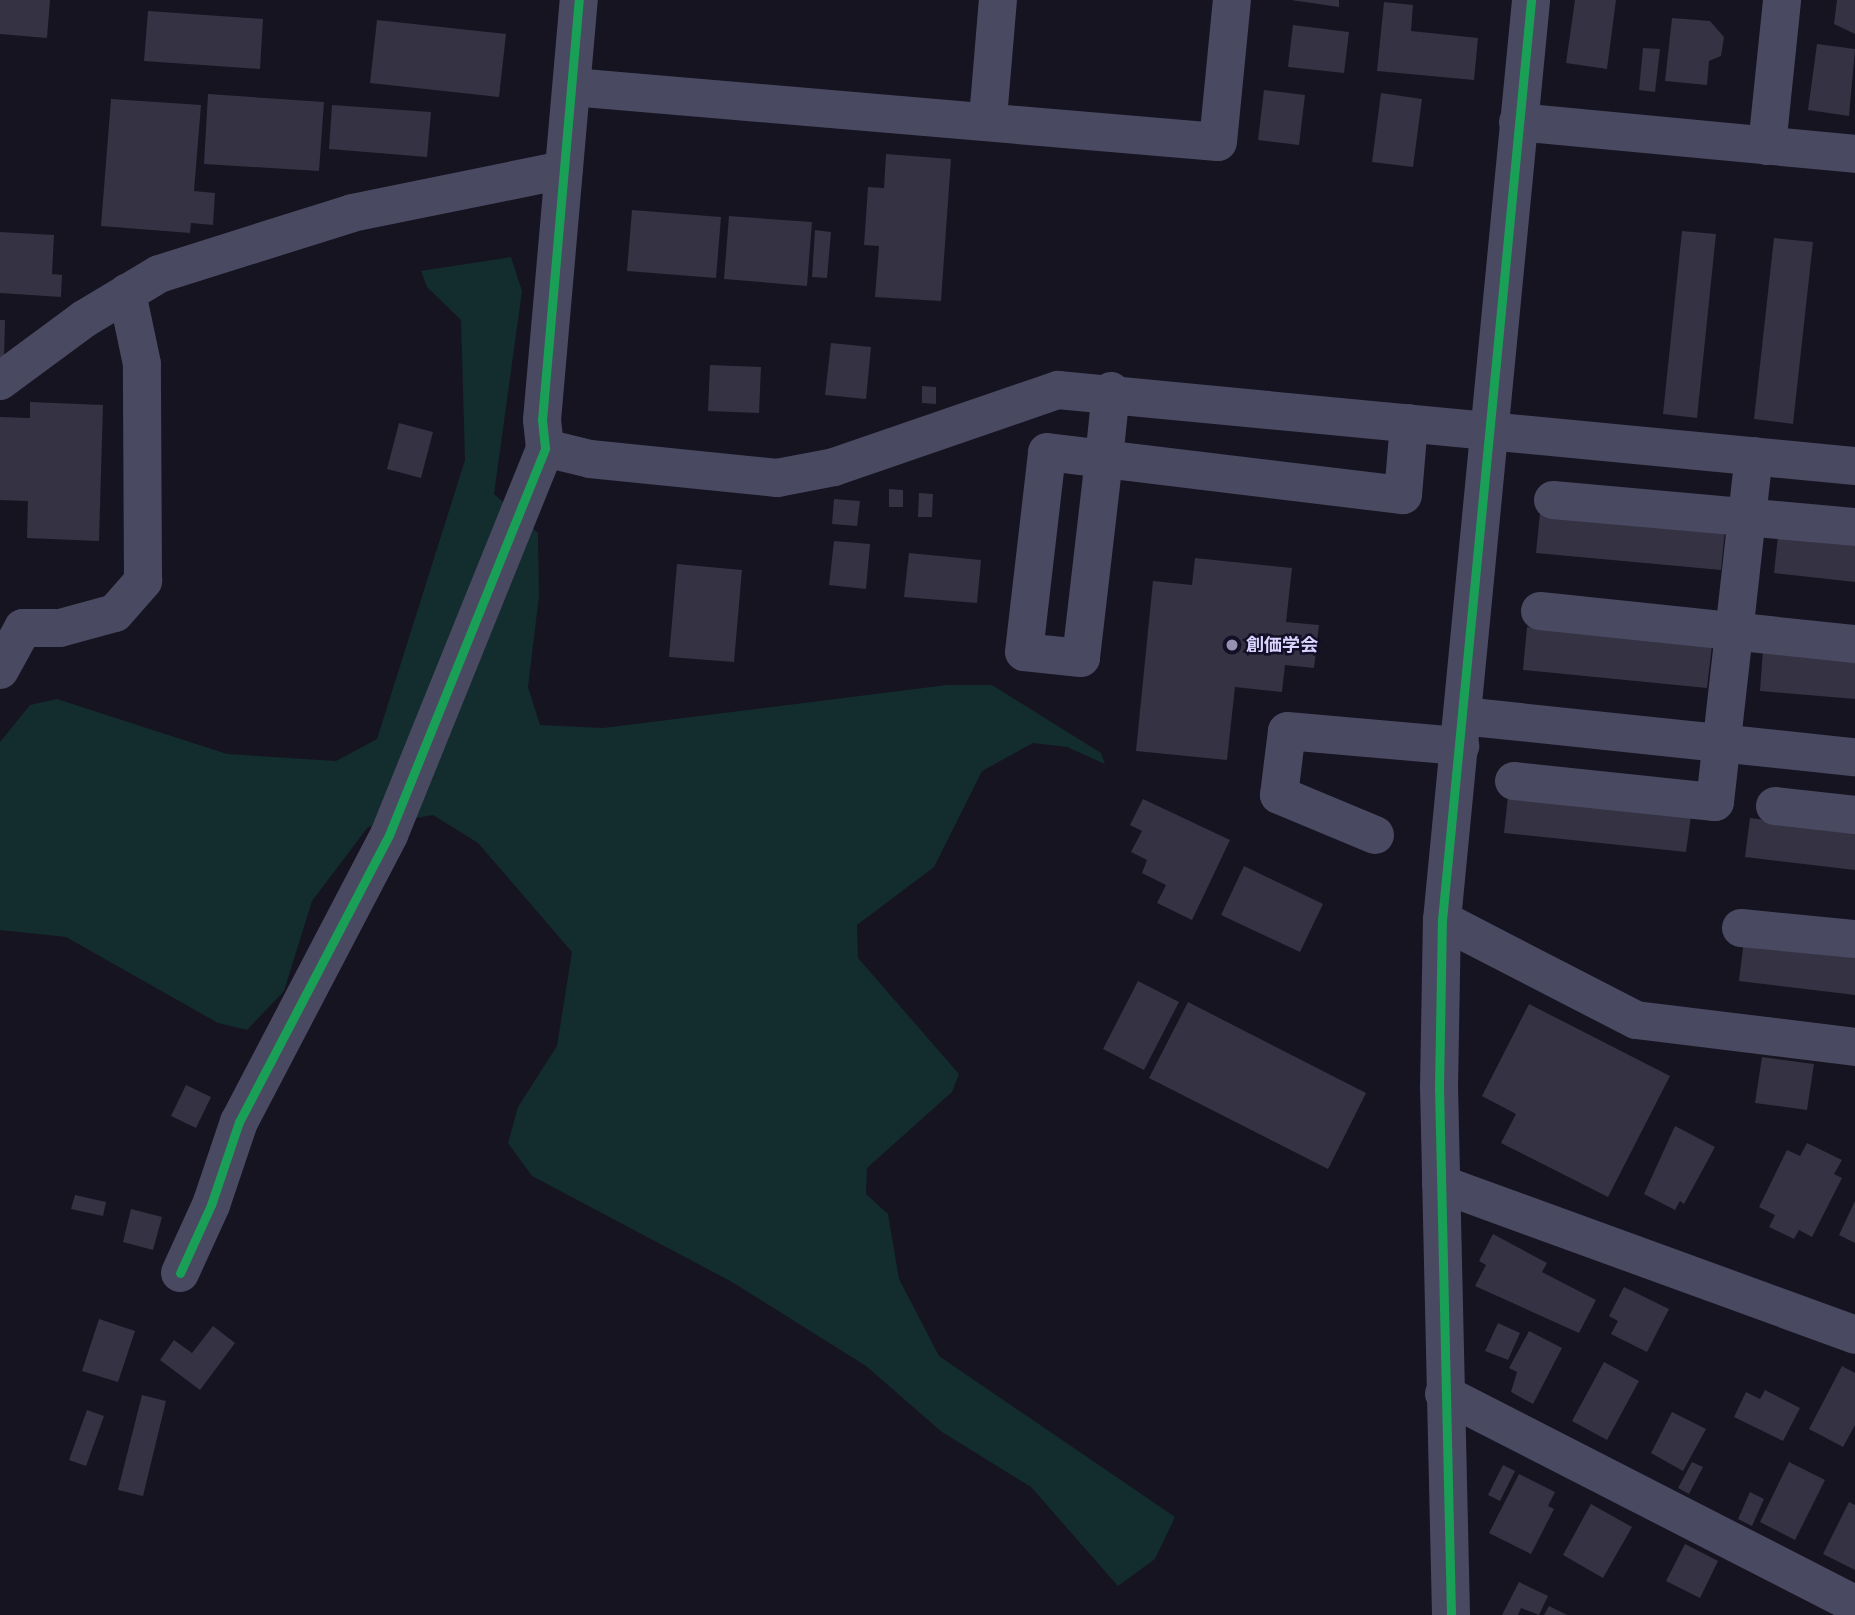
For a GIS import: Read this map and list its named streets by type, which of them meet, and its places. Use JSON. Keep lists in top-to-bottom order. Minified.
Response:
{"places":["創価学会"]}
